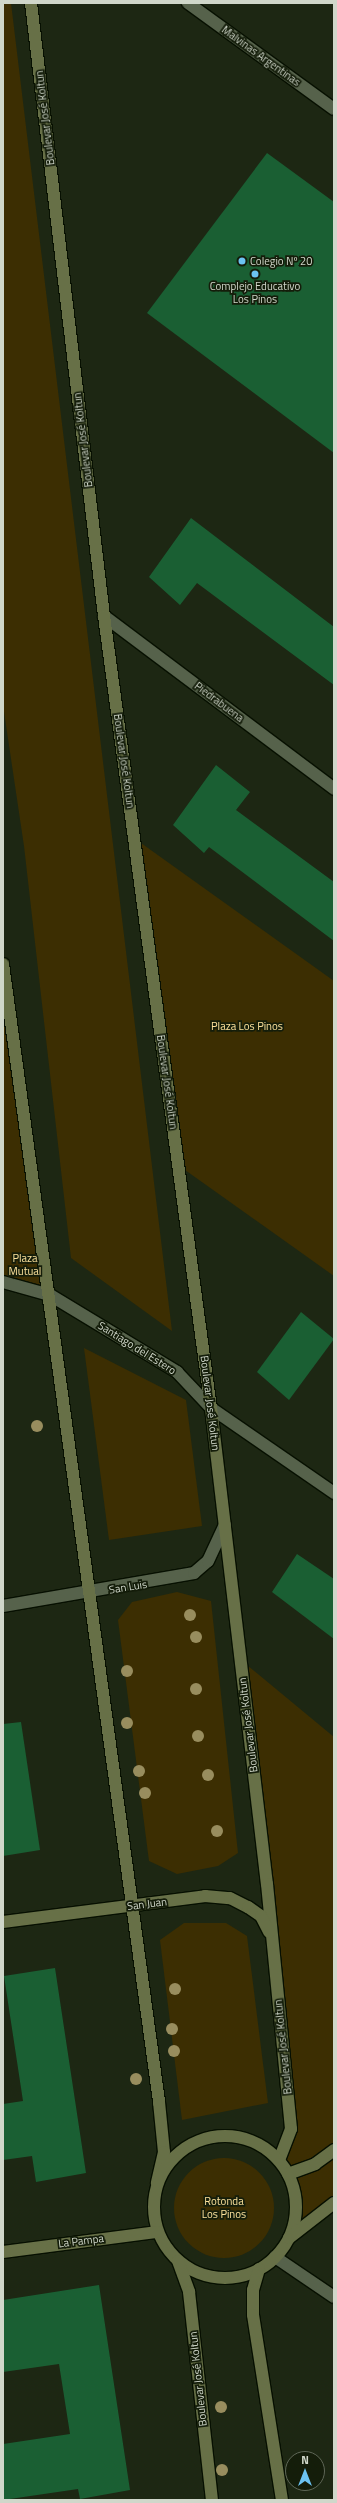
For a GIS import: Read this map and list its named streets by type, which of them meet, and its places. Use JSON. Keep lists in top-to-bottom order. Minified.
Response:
{"streets":{"street":["Malvinas Argentinas","Boulevar José Koltun","Piedrabuena","Santiago del Estero","San Luis","San Juan","La Pampa"]},"crossings":[["Boulevar José Koltun","Piedrabuena"],["Boulevar José Koltun","Santiago del Estero"],["Boulevar José Koltun","San Luis"],["Boulevar José Koltun","San Juan"],["Boulevar José Koltun","La Pampa"]],"parks":["Plaza Los Pinos","Plaza Mutual","Rotonda Los Pinos"],"places":["Colegio Nº 20","Complejo Educativo Los Pinos"],"north":"top"}
